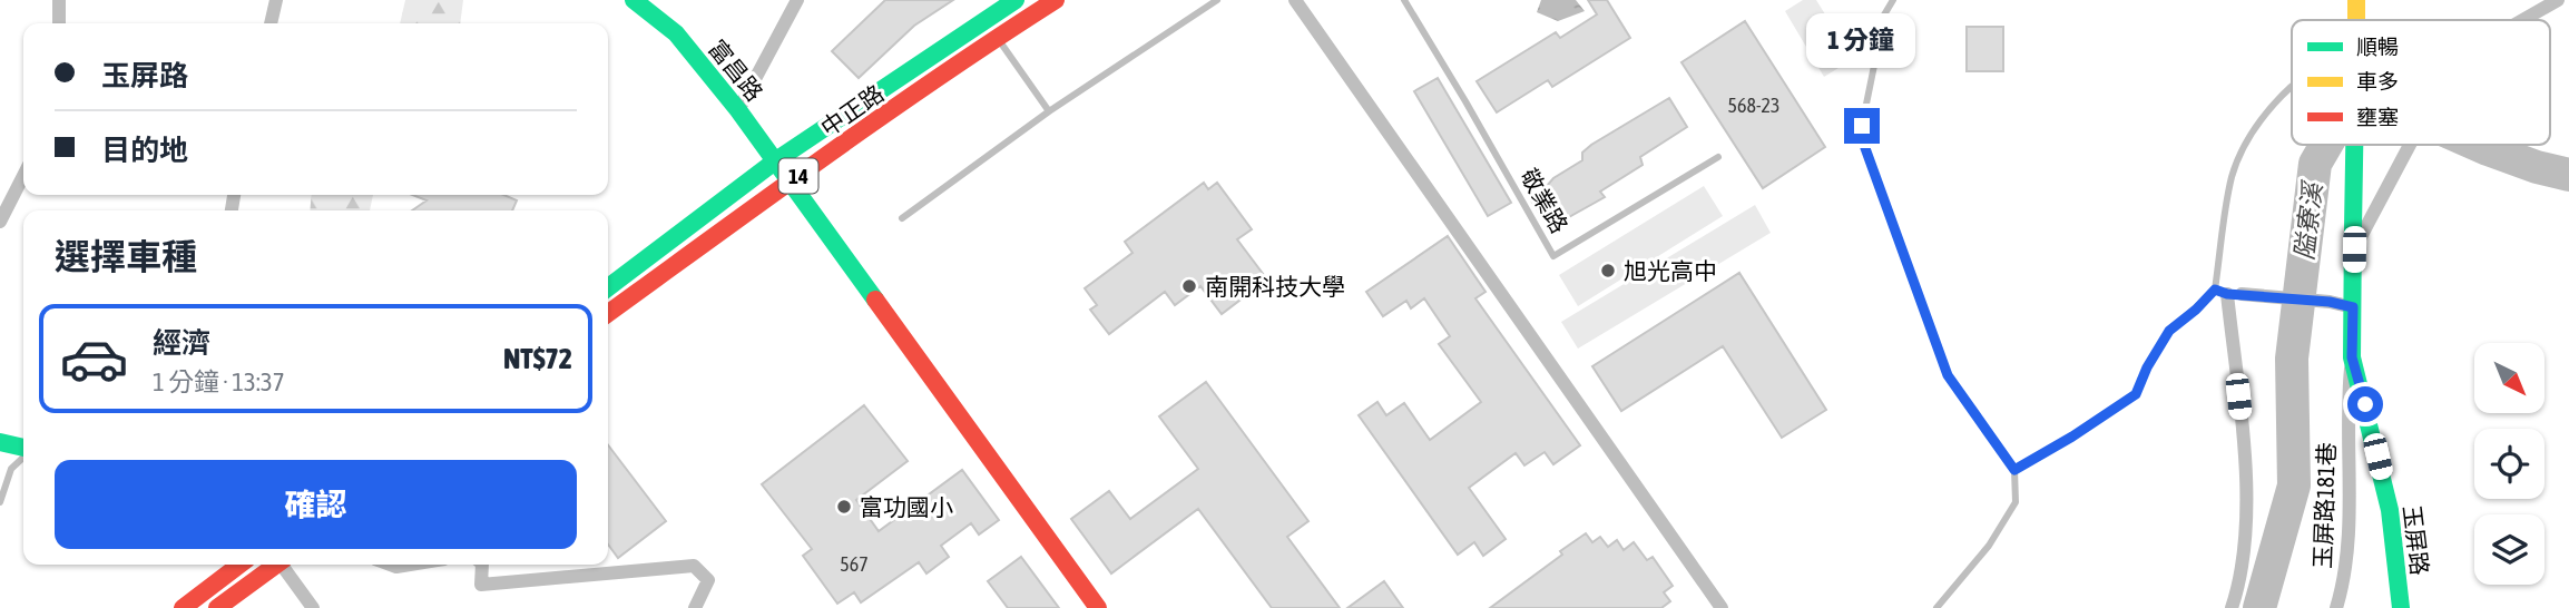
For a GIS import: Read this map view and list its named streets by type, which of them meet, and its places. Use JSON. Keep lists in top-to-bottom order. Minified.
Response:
{"streets":{"street":["富昌路","中正路","14","玉屏路181巷","玉屏路"],"lane":["敬業路"]},"crossings":[["富昌路","中正路"],["玉屏路181巷","玉屏路"]],"water":["隘寮溪"],"places":["旭光高中","南開科技大學","富功國小"],"house_numbers":["568-23","567"],"legend":["順暢","車多","壅塞"],"north":"bottom right","page":{"bubble":"1 分鐘","banner":["玉屏路","目的地"],"heading":"選擇車種","list":[{"name":"經濟","note":"1 分鐘 · 13:37","value":"NT$72"}],"buttons":"確認"}}
